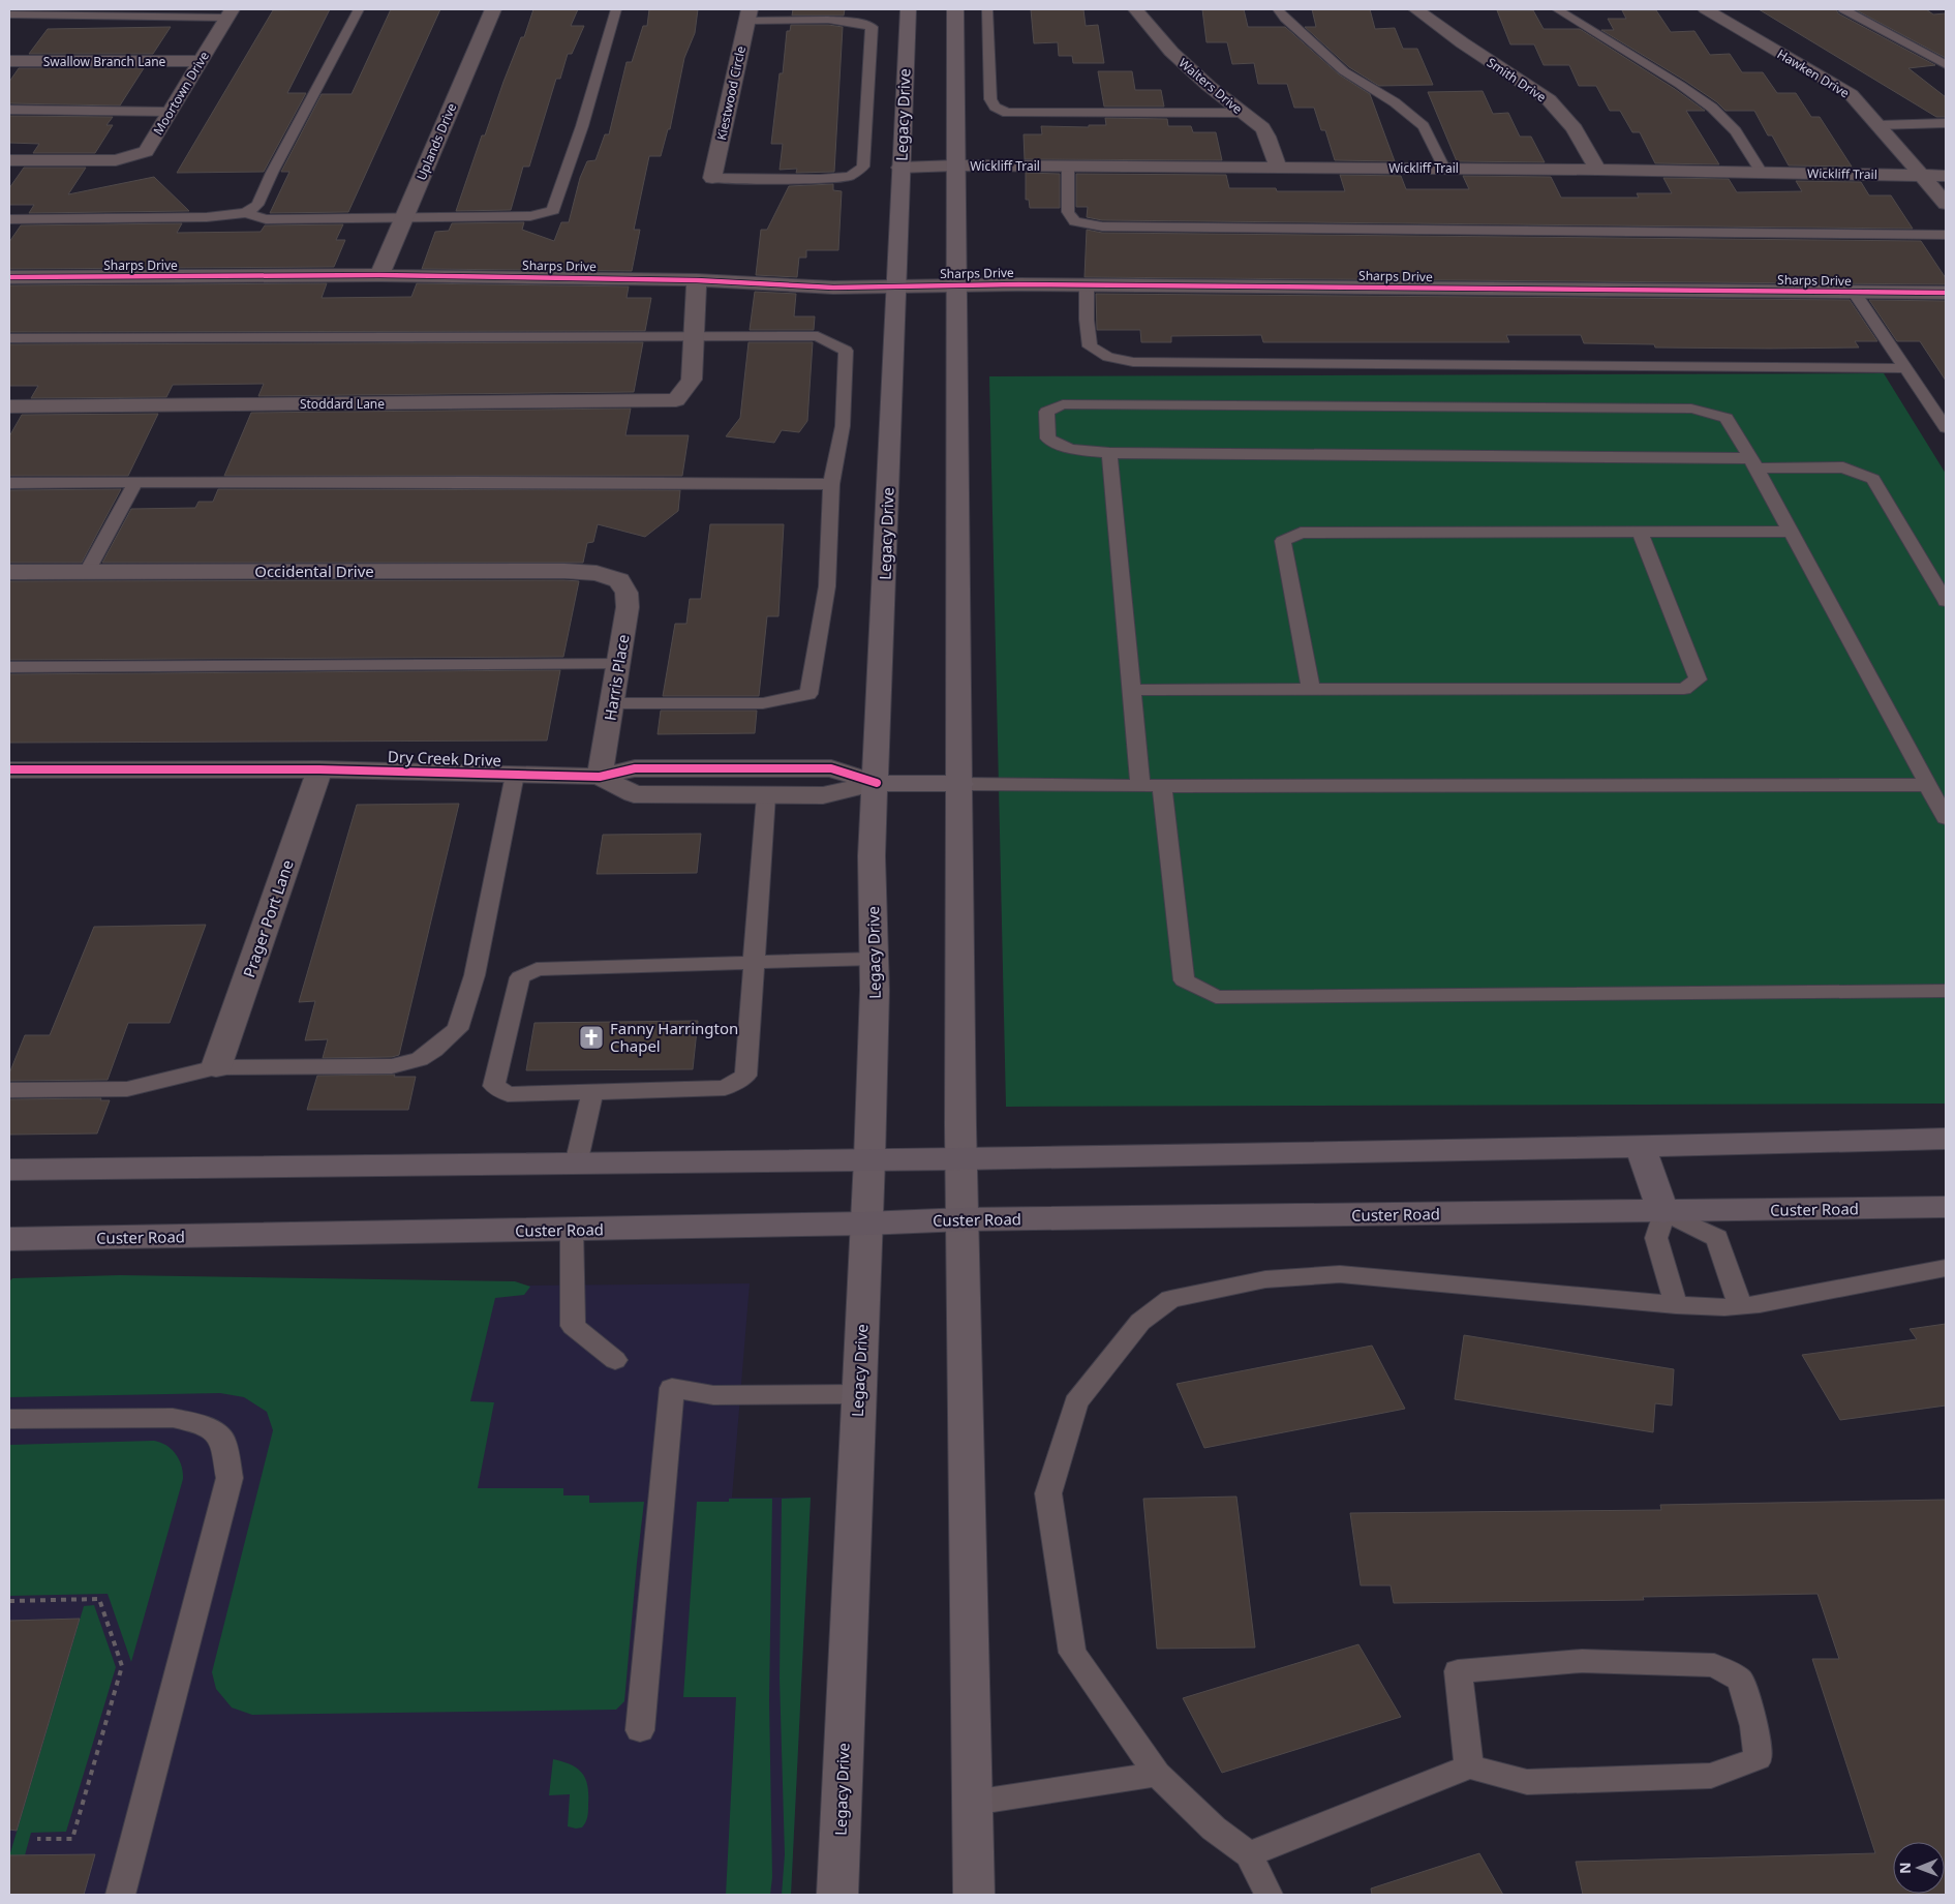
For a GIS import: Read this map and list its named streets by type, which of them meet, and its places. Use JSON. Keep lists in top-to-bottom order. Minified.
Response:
{"streets":{"main road":["Legacy Drive","Custer Road"],"street":["Swallow Branch Lane","Hawken Drive","Smith Drive","Walters Drive","Moortown Drive","Kiestwood Circle","Uplands Drive","Wickliff Trail","Sharps Drive","Stoddard Lane","Occidental Drive","Harris Place","Dry Creek Drive","Prager Port Lane"]},"crossings":[["Swallow Branch Lane","Moortown Drive"],["Hawken Drive","Wickliff Trail"],["Smith Drive","Wickliff Trail"],["Walters Drive","Wickliff Trail"],["Legacy Drive","Wickliff Trail"],["Legacy Drive","Sharps Drive"],["Legacy Drive","Dry Creek Drive"],["Legacy Drive","Custer Road"],["Uplands Drive","Sharps Drive"],["Occidental Drive","Harris Place"],["Harris Place","Dry Creek Drive"],["Dry Creek Drive","Prager Port Lane"]],"places":{"church":["Fanny Harrington Chapel"]},"north":"left"}
